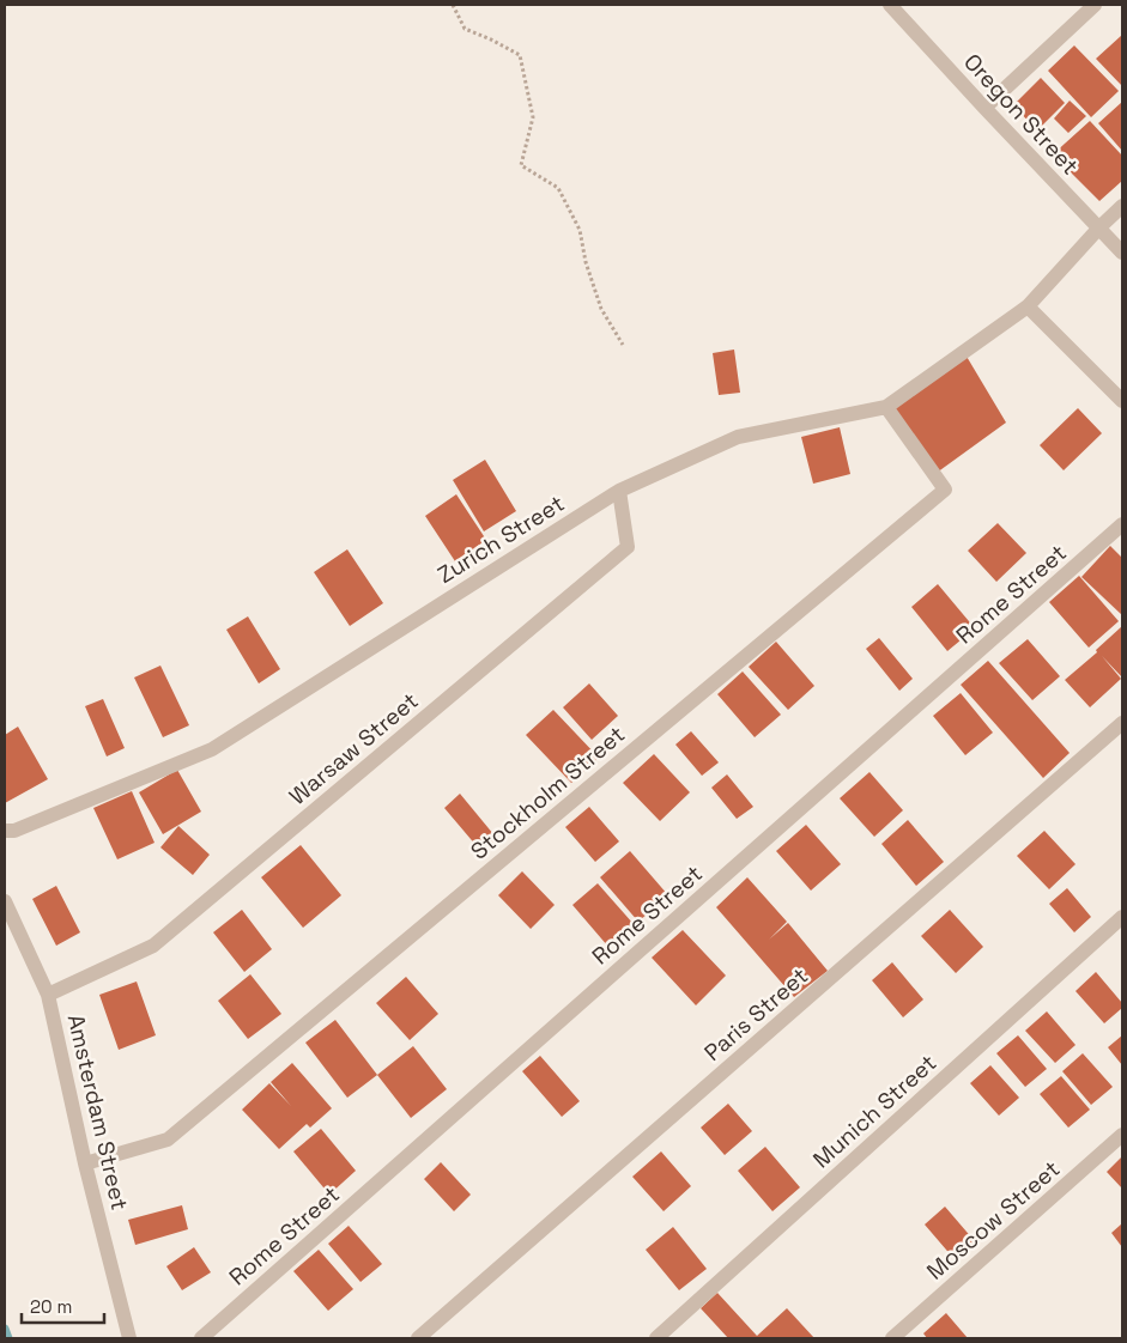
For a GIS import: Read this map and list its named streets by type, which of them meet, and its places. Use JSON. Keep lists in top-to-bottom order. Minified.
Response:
{"streets":{"street":["Oregon Street","Zurich Street","Rome Street","Warsaw Street","Stockholm Street","Paris Street","Munich Street","Amsterdam Street","Moscow Street"]},"crossings":[["Oregon Street","Zurich Street"],["Zurich Street","Warsaw Street"],["Zurich Street","Stockholm Street"],["Warsaw Street","Amsterdam Street"],["Stockholm Street","Amsterdam Street"]],"scale_bar":"20 m"}
